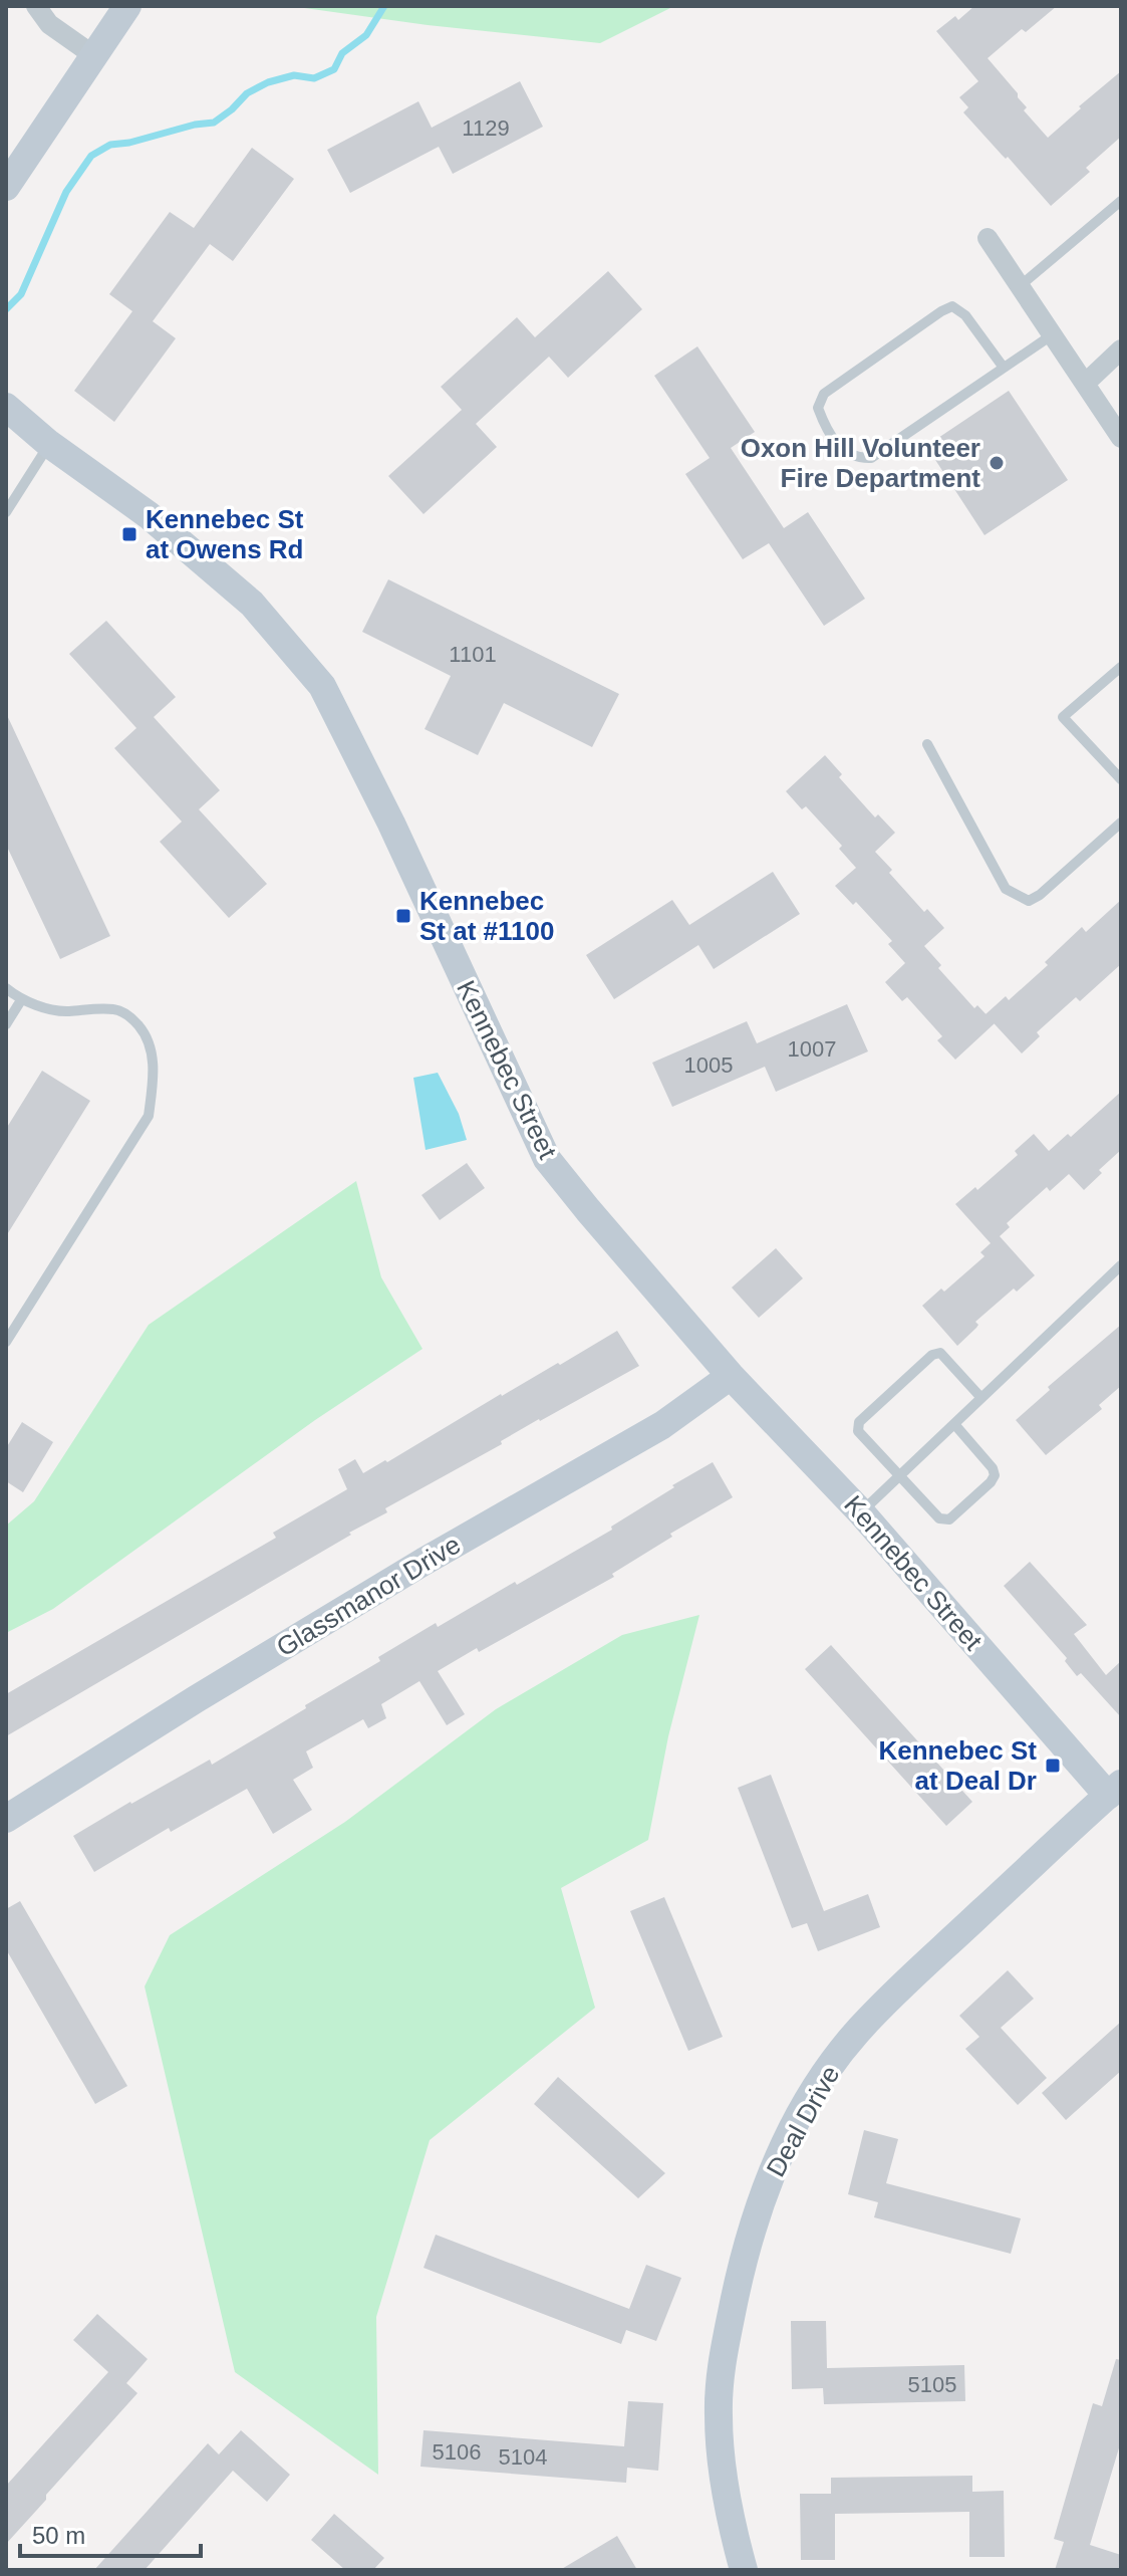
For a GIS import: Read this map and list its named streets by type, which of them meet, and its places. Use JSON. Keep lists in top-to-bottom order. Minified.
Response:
{"streets":{"street":["Kennebec Street","Glassmanor Drive","Deal Drive"]},"crossings":[["Kennebec Street","Glassmanor Drive"],["Kennebec Street","Deal Drive"]],"places":{"other":["Oxon Hill Volunteer Fire Department"],"transit":["Kennebec St at Owens Rd","Kennebec St at #1100","Kennebec St at Deal Dr"]},"house_numbers":["1129","1101","1007","1005","5105","5106","5104"],"scale_bar":"50 m"}
